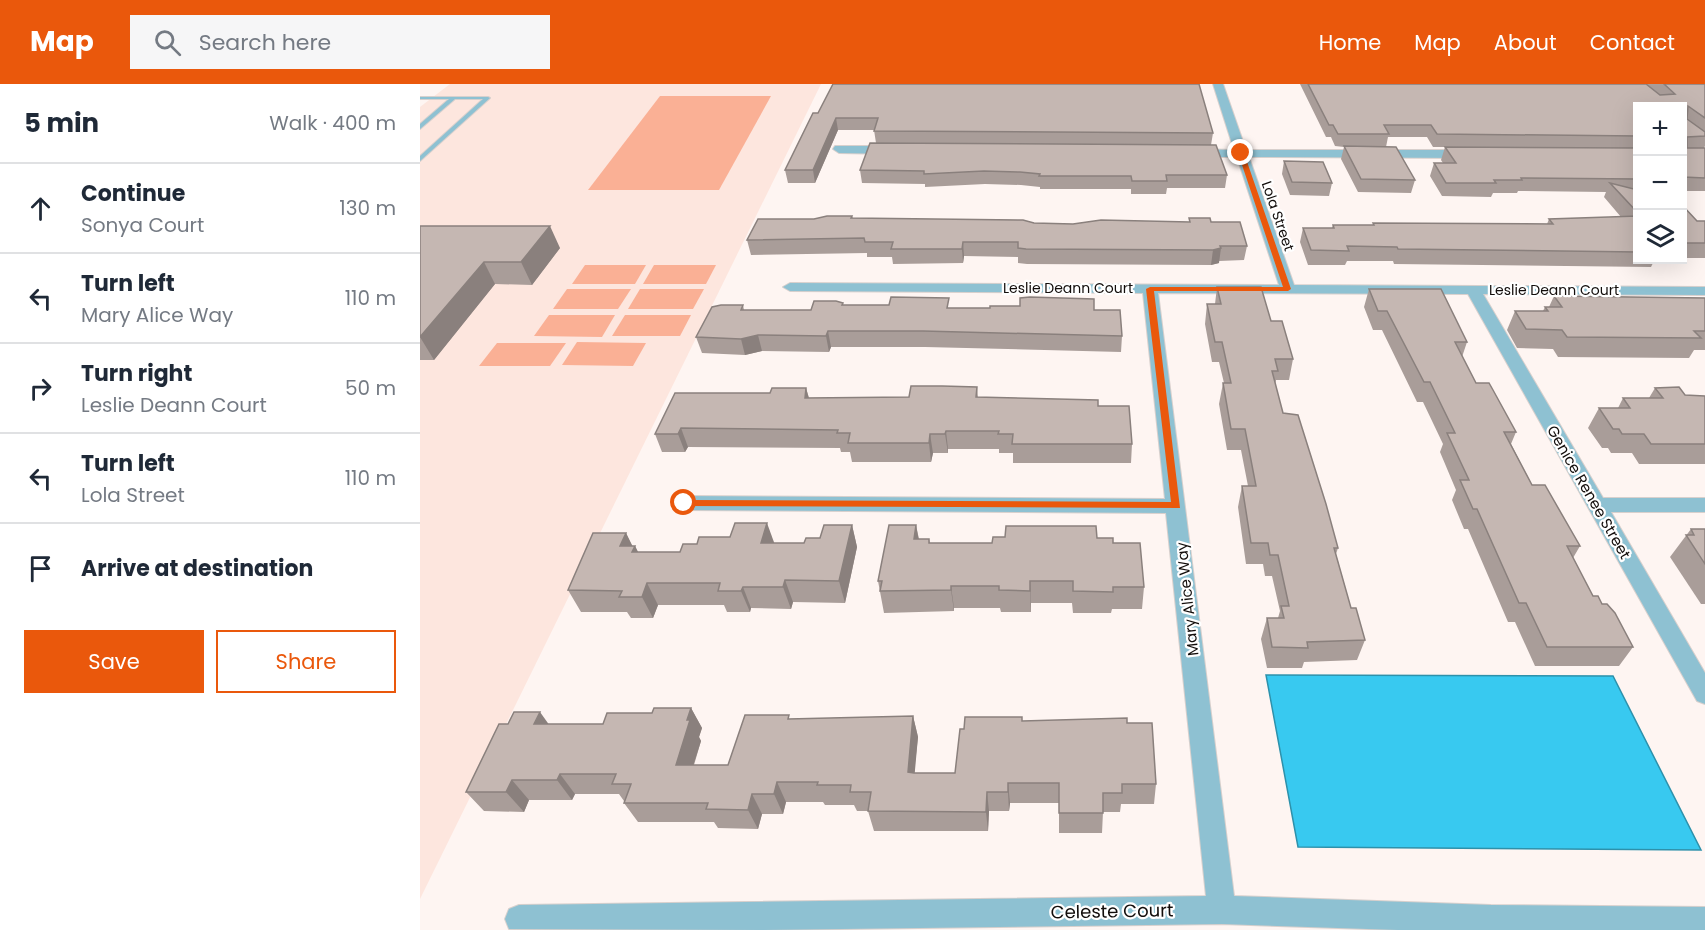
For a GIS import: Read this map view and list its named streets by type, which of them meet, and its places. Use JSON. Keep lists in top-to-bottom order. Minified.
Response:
{"streets":{"street":["Lola Street","Leslie Deann Court","Genice Renee Street","Mary Alice Way","Celeste Court"]},"crossings":[["Lola Street","Leslie Deann Court"],["Leslie Deann Court","Genice Renee Street"],["Leslie Deann Court","Mary Alice Way"],["Mary Alice Way","Celeste Court"]],"page":{"header":"Map","search":"Search here","nav":["Home","Map","About","Contact"],"heading":["5 min","Walk · 400 m"],"map_buttons":["+","−"],"list":[["Continue","Sonya Court","130 m"],["Turn left","Mary Alice Way","110 m"],["Turn right","Leslie Deann Court","50 m"],["Turn left","Lola Street","110 m"],"Arrive at destination"],"buttons":["Save","Share"]}}
